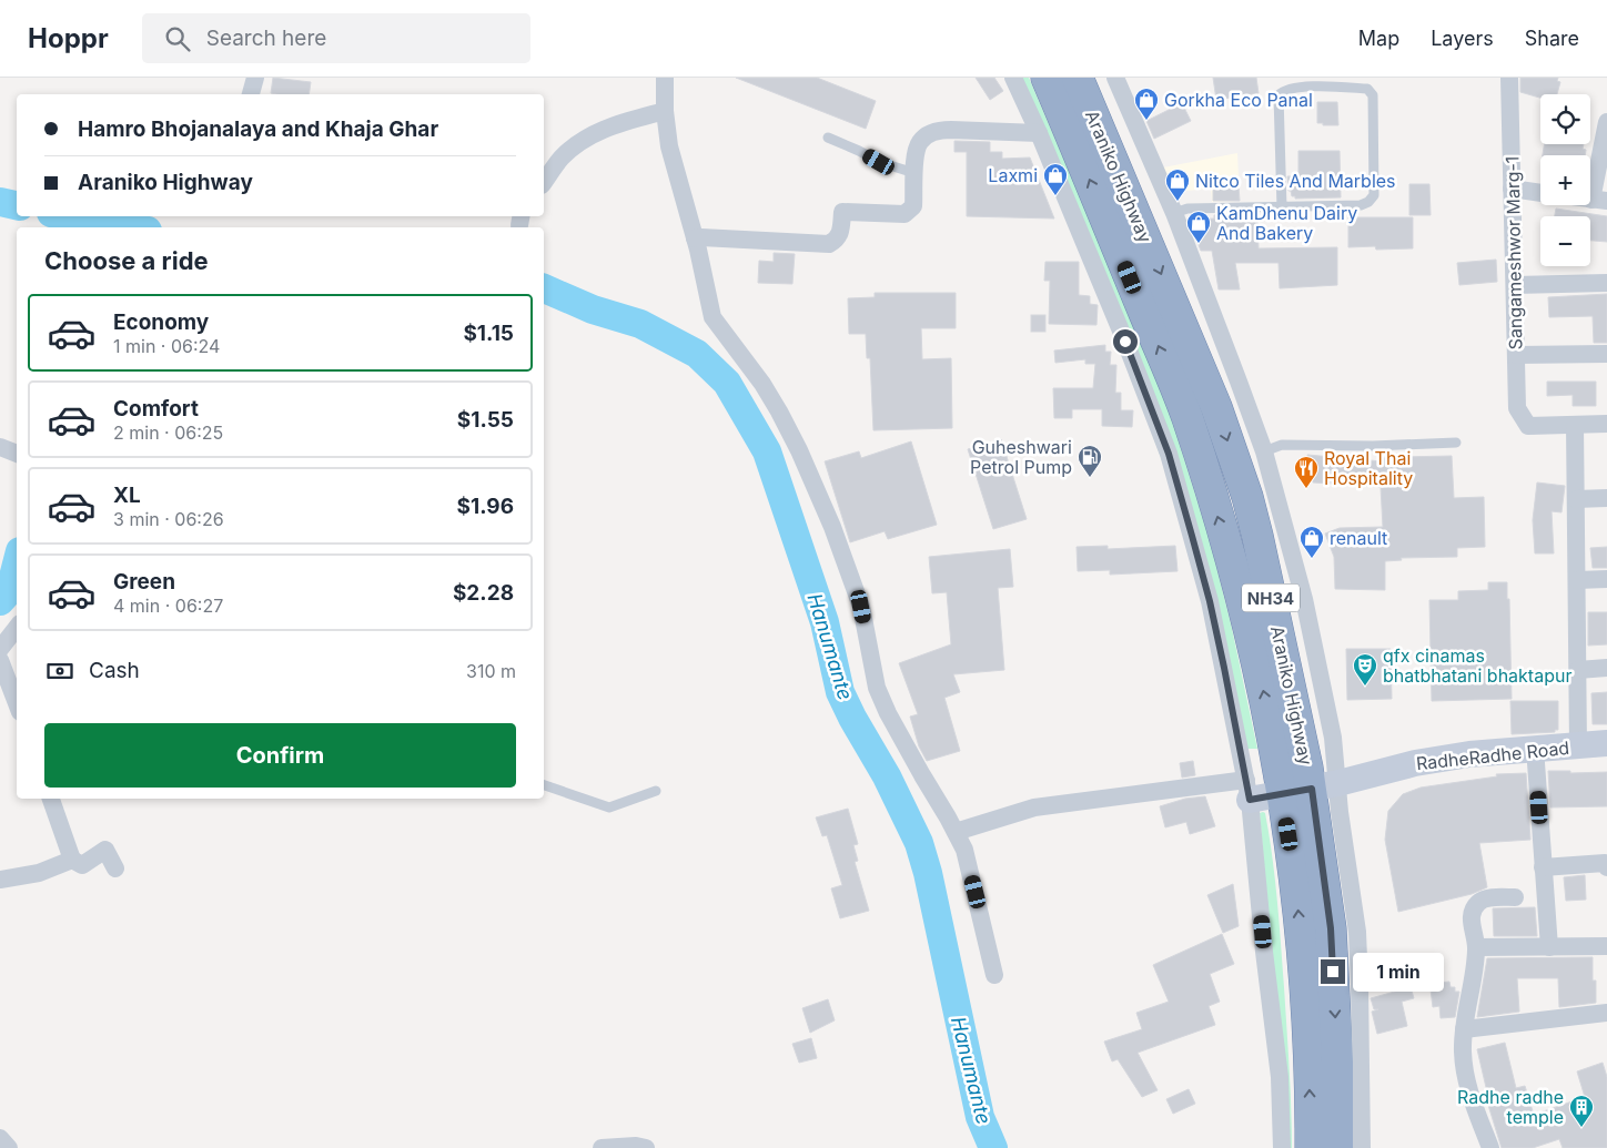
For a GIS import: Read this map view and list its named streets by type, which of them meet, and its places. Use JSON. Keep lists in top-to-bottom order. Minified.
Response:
{"streets":{"highway":["Araniko Highway","NH34"],"main road":["RadheRadhe Road"],"street":["Sangameshwor Marg-1"]},"crossings":[["Araniko Highway","RadheRadhe Road"]],"water":["Hanumante"],"places":{"shop":["Gorkha Eco Panal","Laxmi","Nitco Tiles And Marbles","KamDhenu Dairy And Bakery","renault"],"fuel station":["Guheshwari Petrol Pump"],"restaurant":["Royal Thai Hospitality"],"theatre":["qfx cinamas bhatbhatani bhaktapur"],"building":["Radhe radhe temple"]},"page":{"header":"Hoppr","search":"Search here","nav":["Map","Layers","Share"],"map_buttons":["+","−"],"banner":["Hamro Bhojanalaya and Khaja Ghar","Araniko Highway"],"heading":"Choose a ride","list":[{"name":"Economy","note":"1 min · 06:24","value":"$1.15"},{"name":"Comfort","note":"2 min · 06:25","value":"$1.55"},{"name":"XL","note":"3 min · 06:26","value":"$1.96"},{"name":"Green","note":"4 min · 06:27","value":"$2.28"}],"pay":["Cash","310 m"],"buttons":"Confirm","bubble":"1 min"}}
